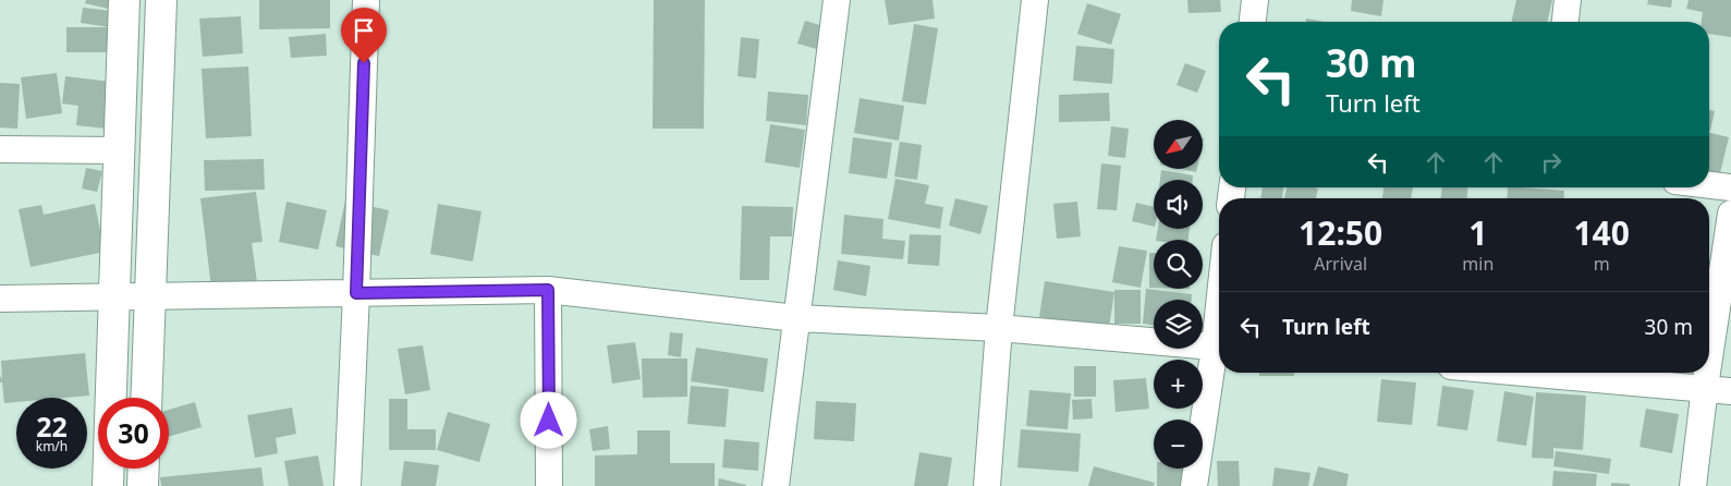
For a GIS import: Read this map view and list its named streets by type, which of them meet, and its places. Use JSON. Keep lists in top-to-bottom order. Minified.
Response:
{"north":"bottom left","page":{"turn":["30 m","Turn left"],"map_buttons":["+","−"],"eta":["12:50","Arrival","1","min","140","m"],"list":[{"name":"Turn left","value":"30 m"}],"speed":"22 km/h","limit":"30"}}
